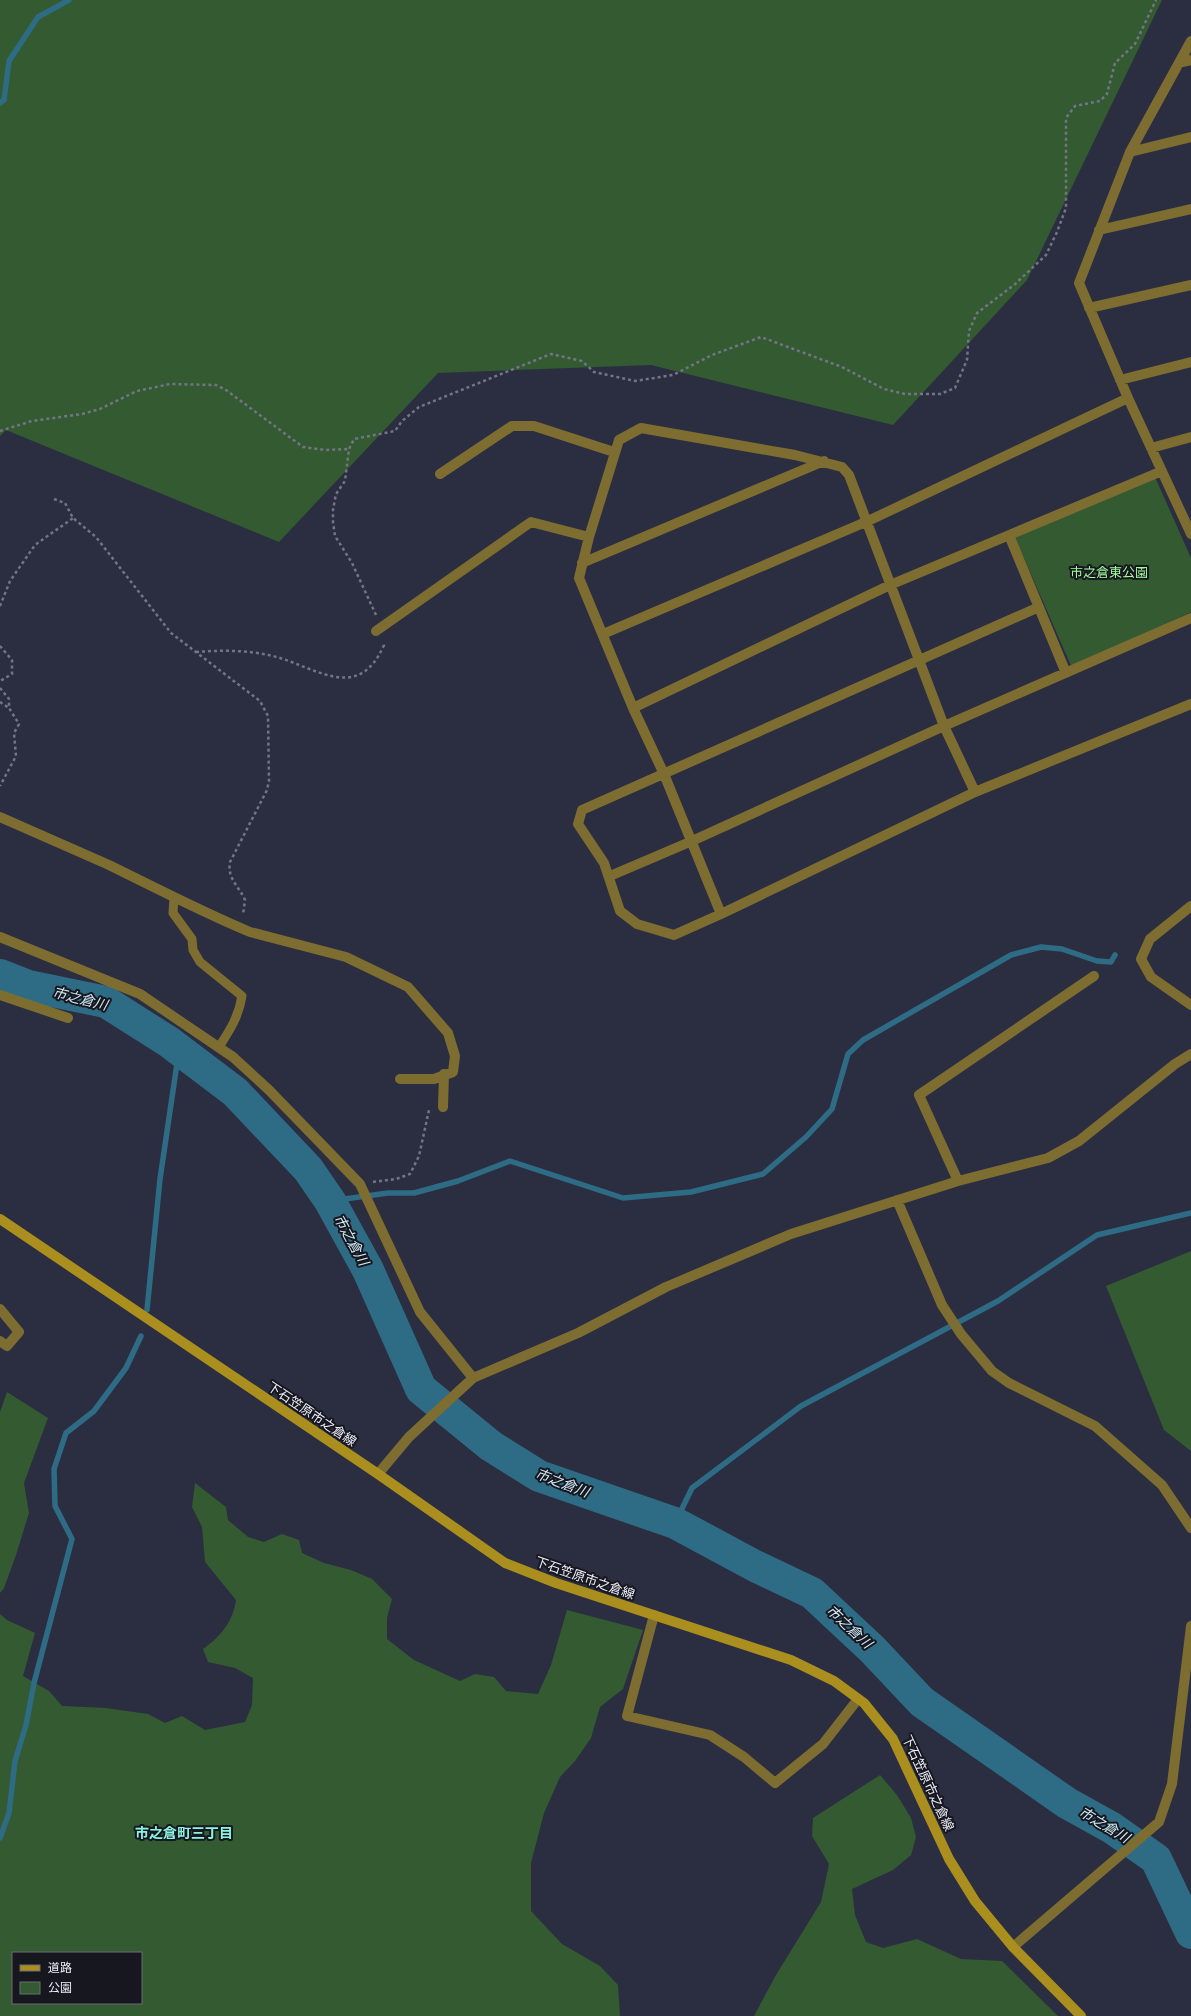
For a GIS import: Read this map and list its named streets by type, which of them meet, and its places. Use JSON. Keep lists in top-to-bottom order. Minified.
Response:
{"streets":{"main road":["下石笠原市之倉線"]},"districts":["市之倉町三丁目"],"water":["市之倉川"],"parks":["市之倉東公園"],"legend":["道路","公園"]}
